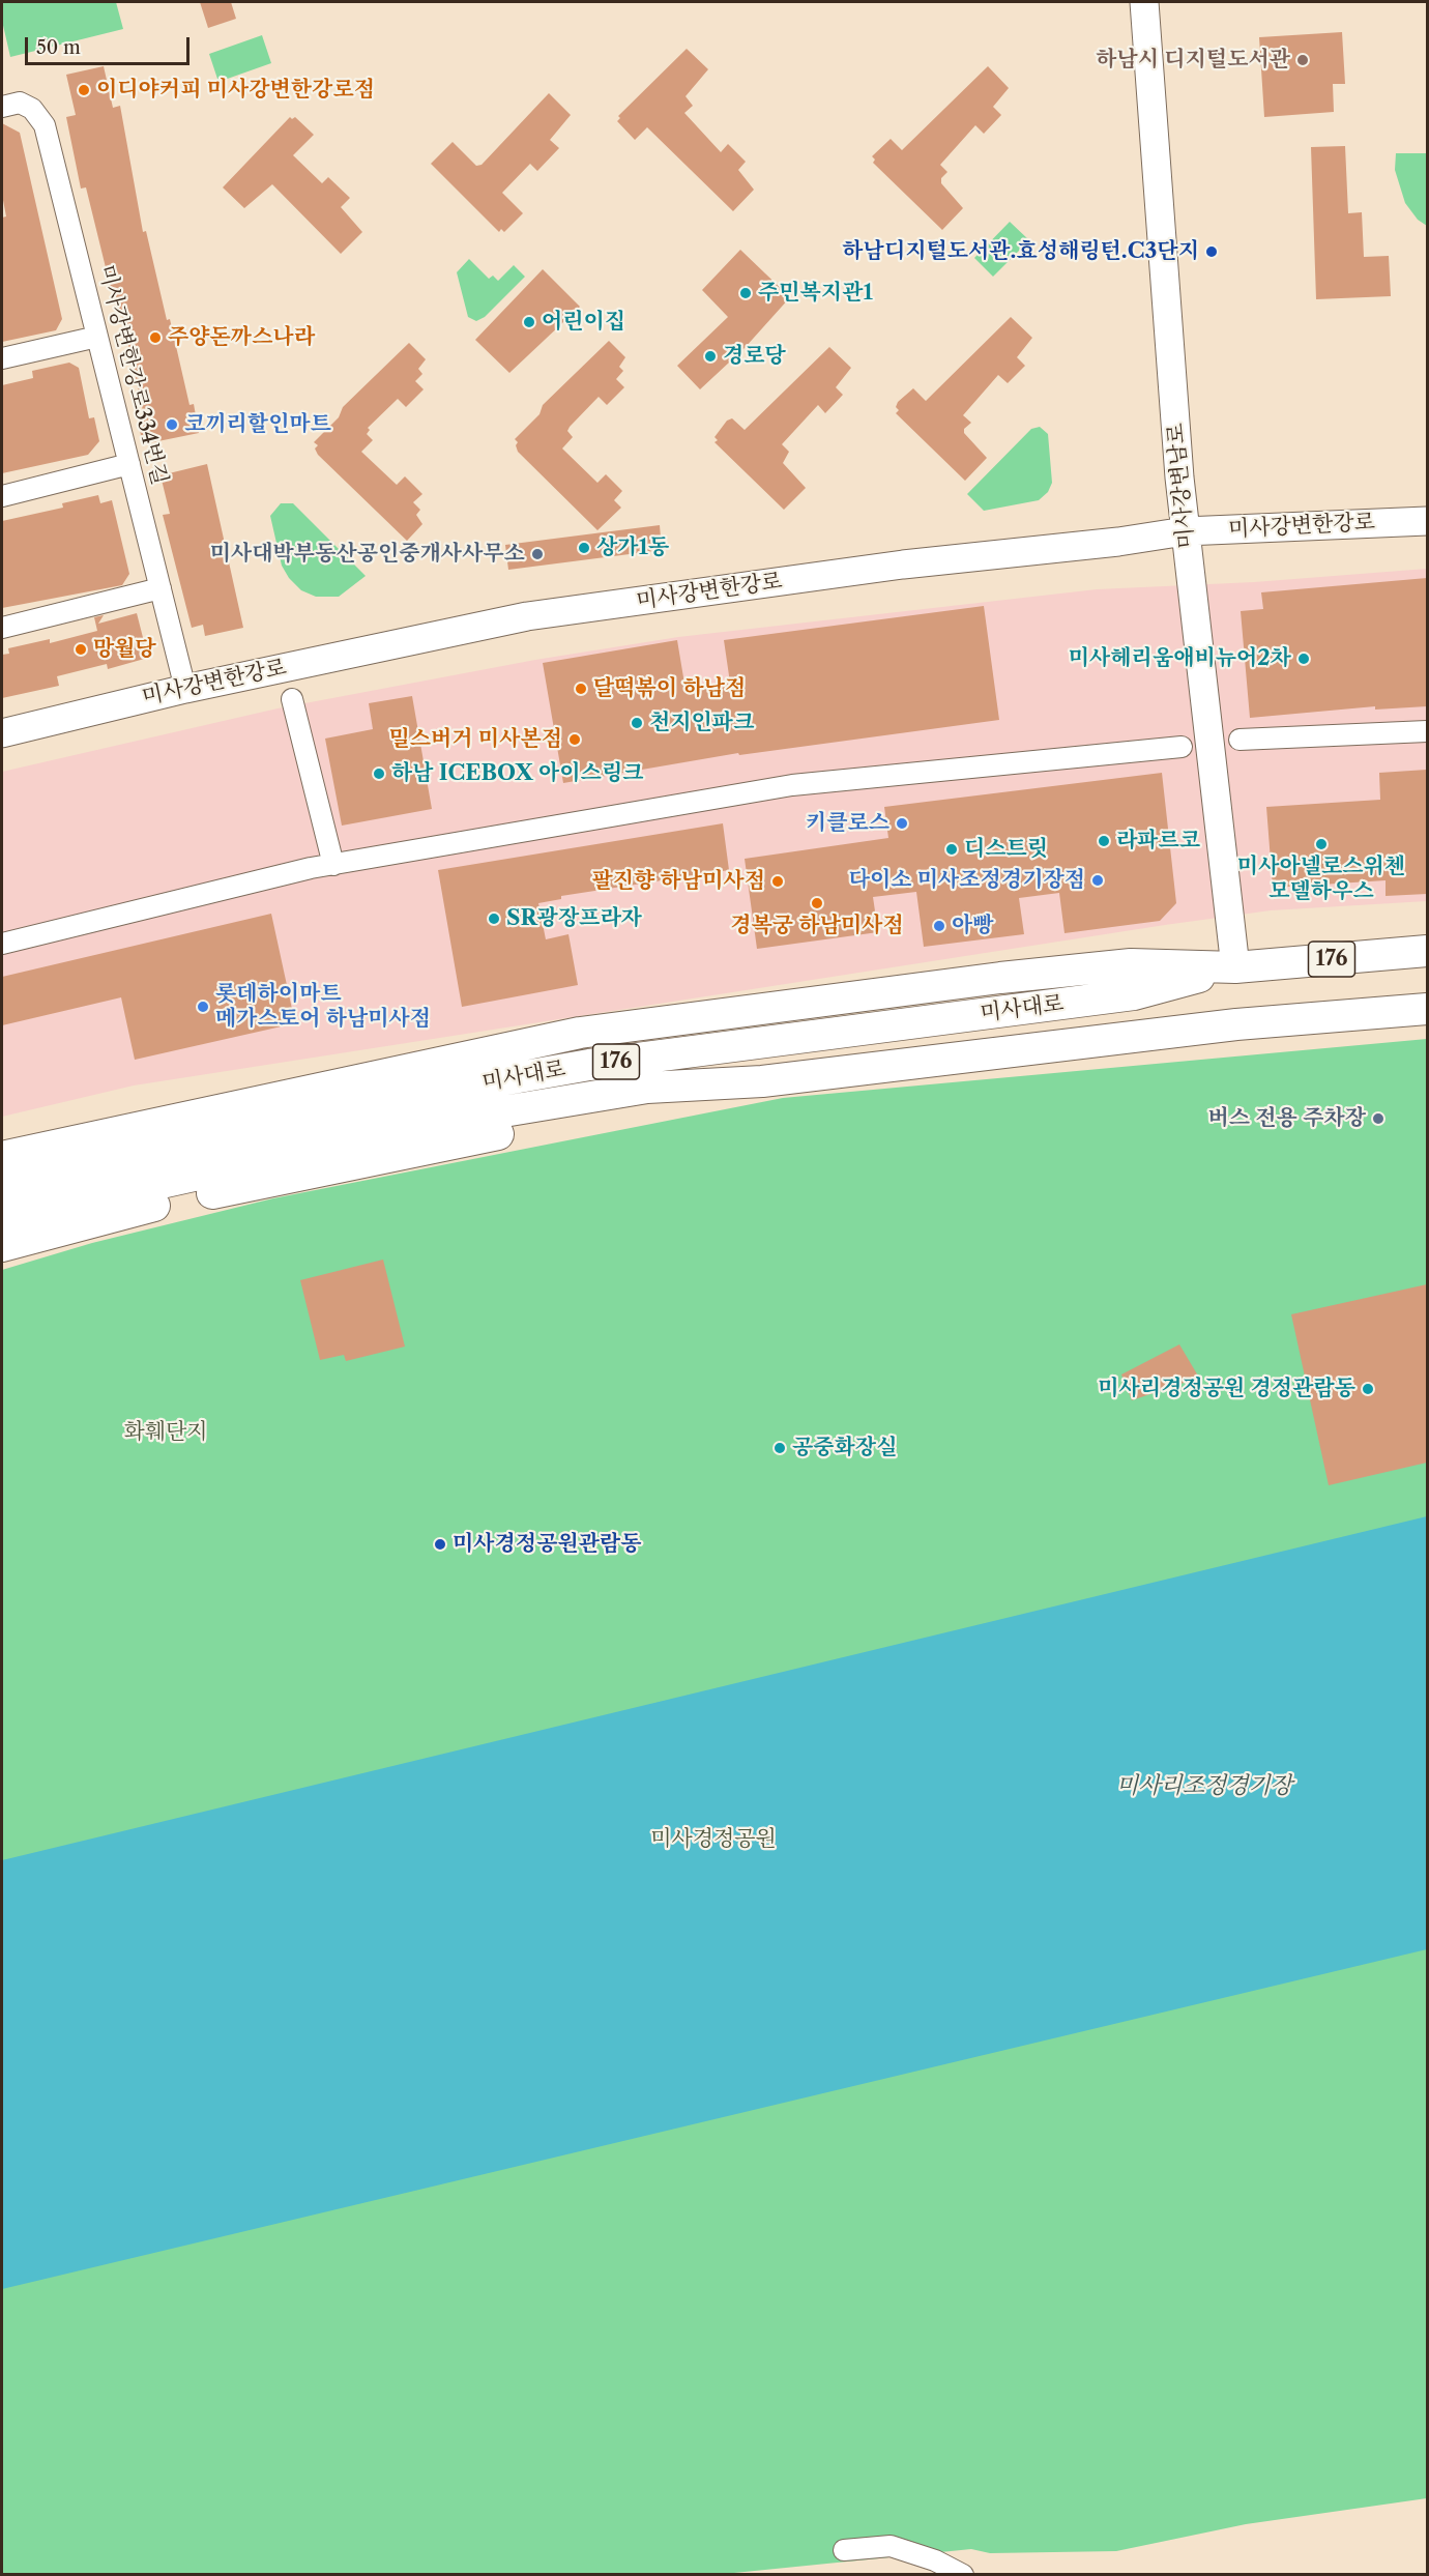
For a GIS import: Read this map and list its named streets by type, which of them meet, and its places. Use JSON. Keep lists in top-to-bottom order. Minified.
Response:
{"streets":{"main road":["176","미사대로"],"street":["미사강변한강로334번길","미사강변남로","미사강변한강로"]},"crossings":[["미사강변한강로334번길","미사강변한강로"],["미사강변남로","미사강변한강로"],["미사강변남로","미사대로"]],"water":["미사리조정경기장"],"parks":["화훼단지","미사경정공원"],"places":["하남시 디지털도서관","이디야커피 미사강변한강로점","하남디지털도서관.효성해링턴.C3단지","주민복지관1","어린이집","주양돈까스나라","경로당","코끼리할인마트","상가1동","미사대박부동산공인중개사사무소","망월당","미사헤리움애비뉴어2차","달떡볶이 하남점","천지인파크","밀스버거 미사본점","하남 ICEBOX 아이스링크","키클로스","라파르코","미사아넬로스위첸 모델하우스","디스트릿","다이소 미사조정경기장점","팔진향 하남미사점","경복궁 하남미사점","SR광장프라자","아빵","롯데하이마트 메가스토어 하남미사점","버스 전용 주차장","미사리경정공원 경정관람동","공중화장실","미사경정공원관람동"],"scale_bar":"50 m"}
